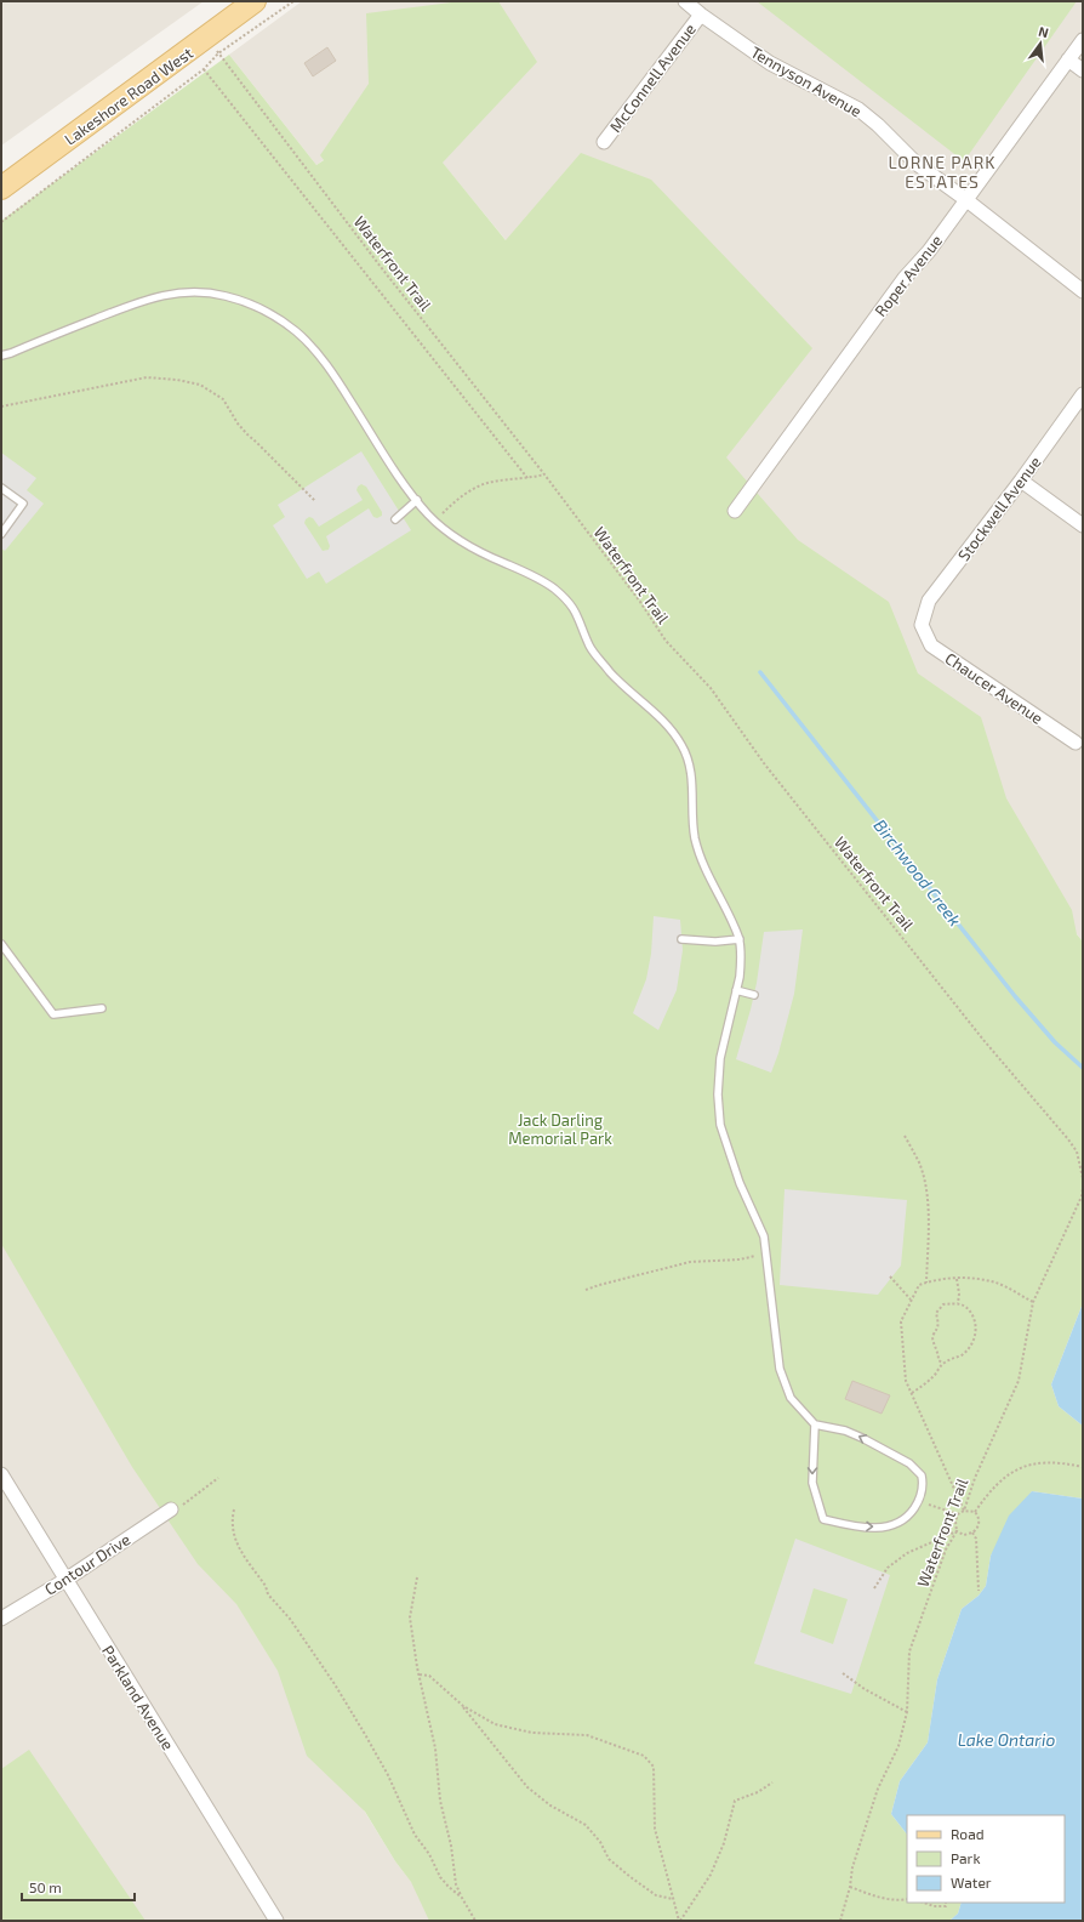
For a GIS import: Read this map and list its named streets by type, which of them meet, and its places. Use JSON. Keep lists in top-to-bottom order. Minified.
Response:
{"streets":{"main road":["Lakeshore Road West"],"street":["McConnell Avenue","Tennyson Avenue","Roper Avenue","Stockwell Avenue","Chaucer Avenue","Contour Drive","Parkland Avenue"],"path":["Waterfront Trail"]},"crossings":[["McConnell Avenue","Tennyson Avenue"],["Tennyson Avenue","Roper Avenue"],["Stockwell Avenue","Chaucer Avenue"],["Contour Drive","Parkland Avenue"]],"districts":["LORNE PARK ESTATES"],"water":["Birchwood Creek","Lake Ontario"],"parks":["Jack Darling Memorial Park"],"legend":["Road","Park","Water"],"scale_bar":"50 m","north":"top"}
